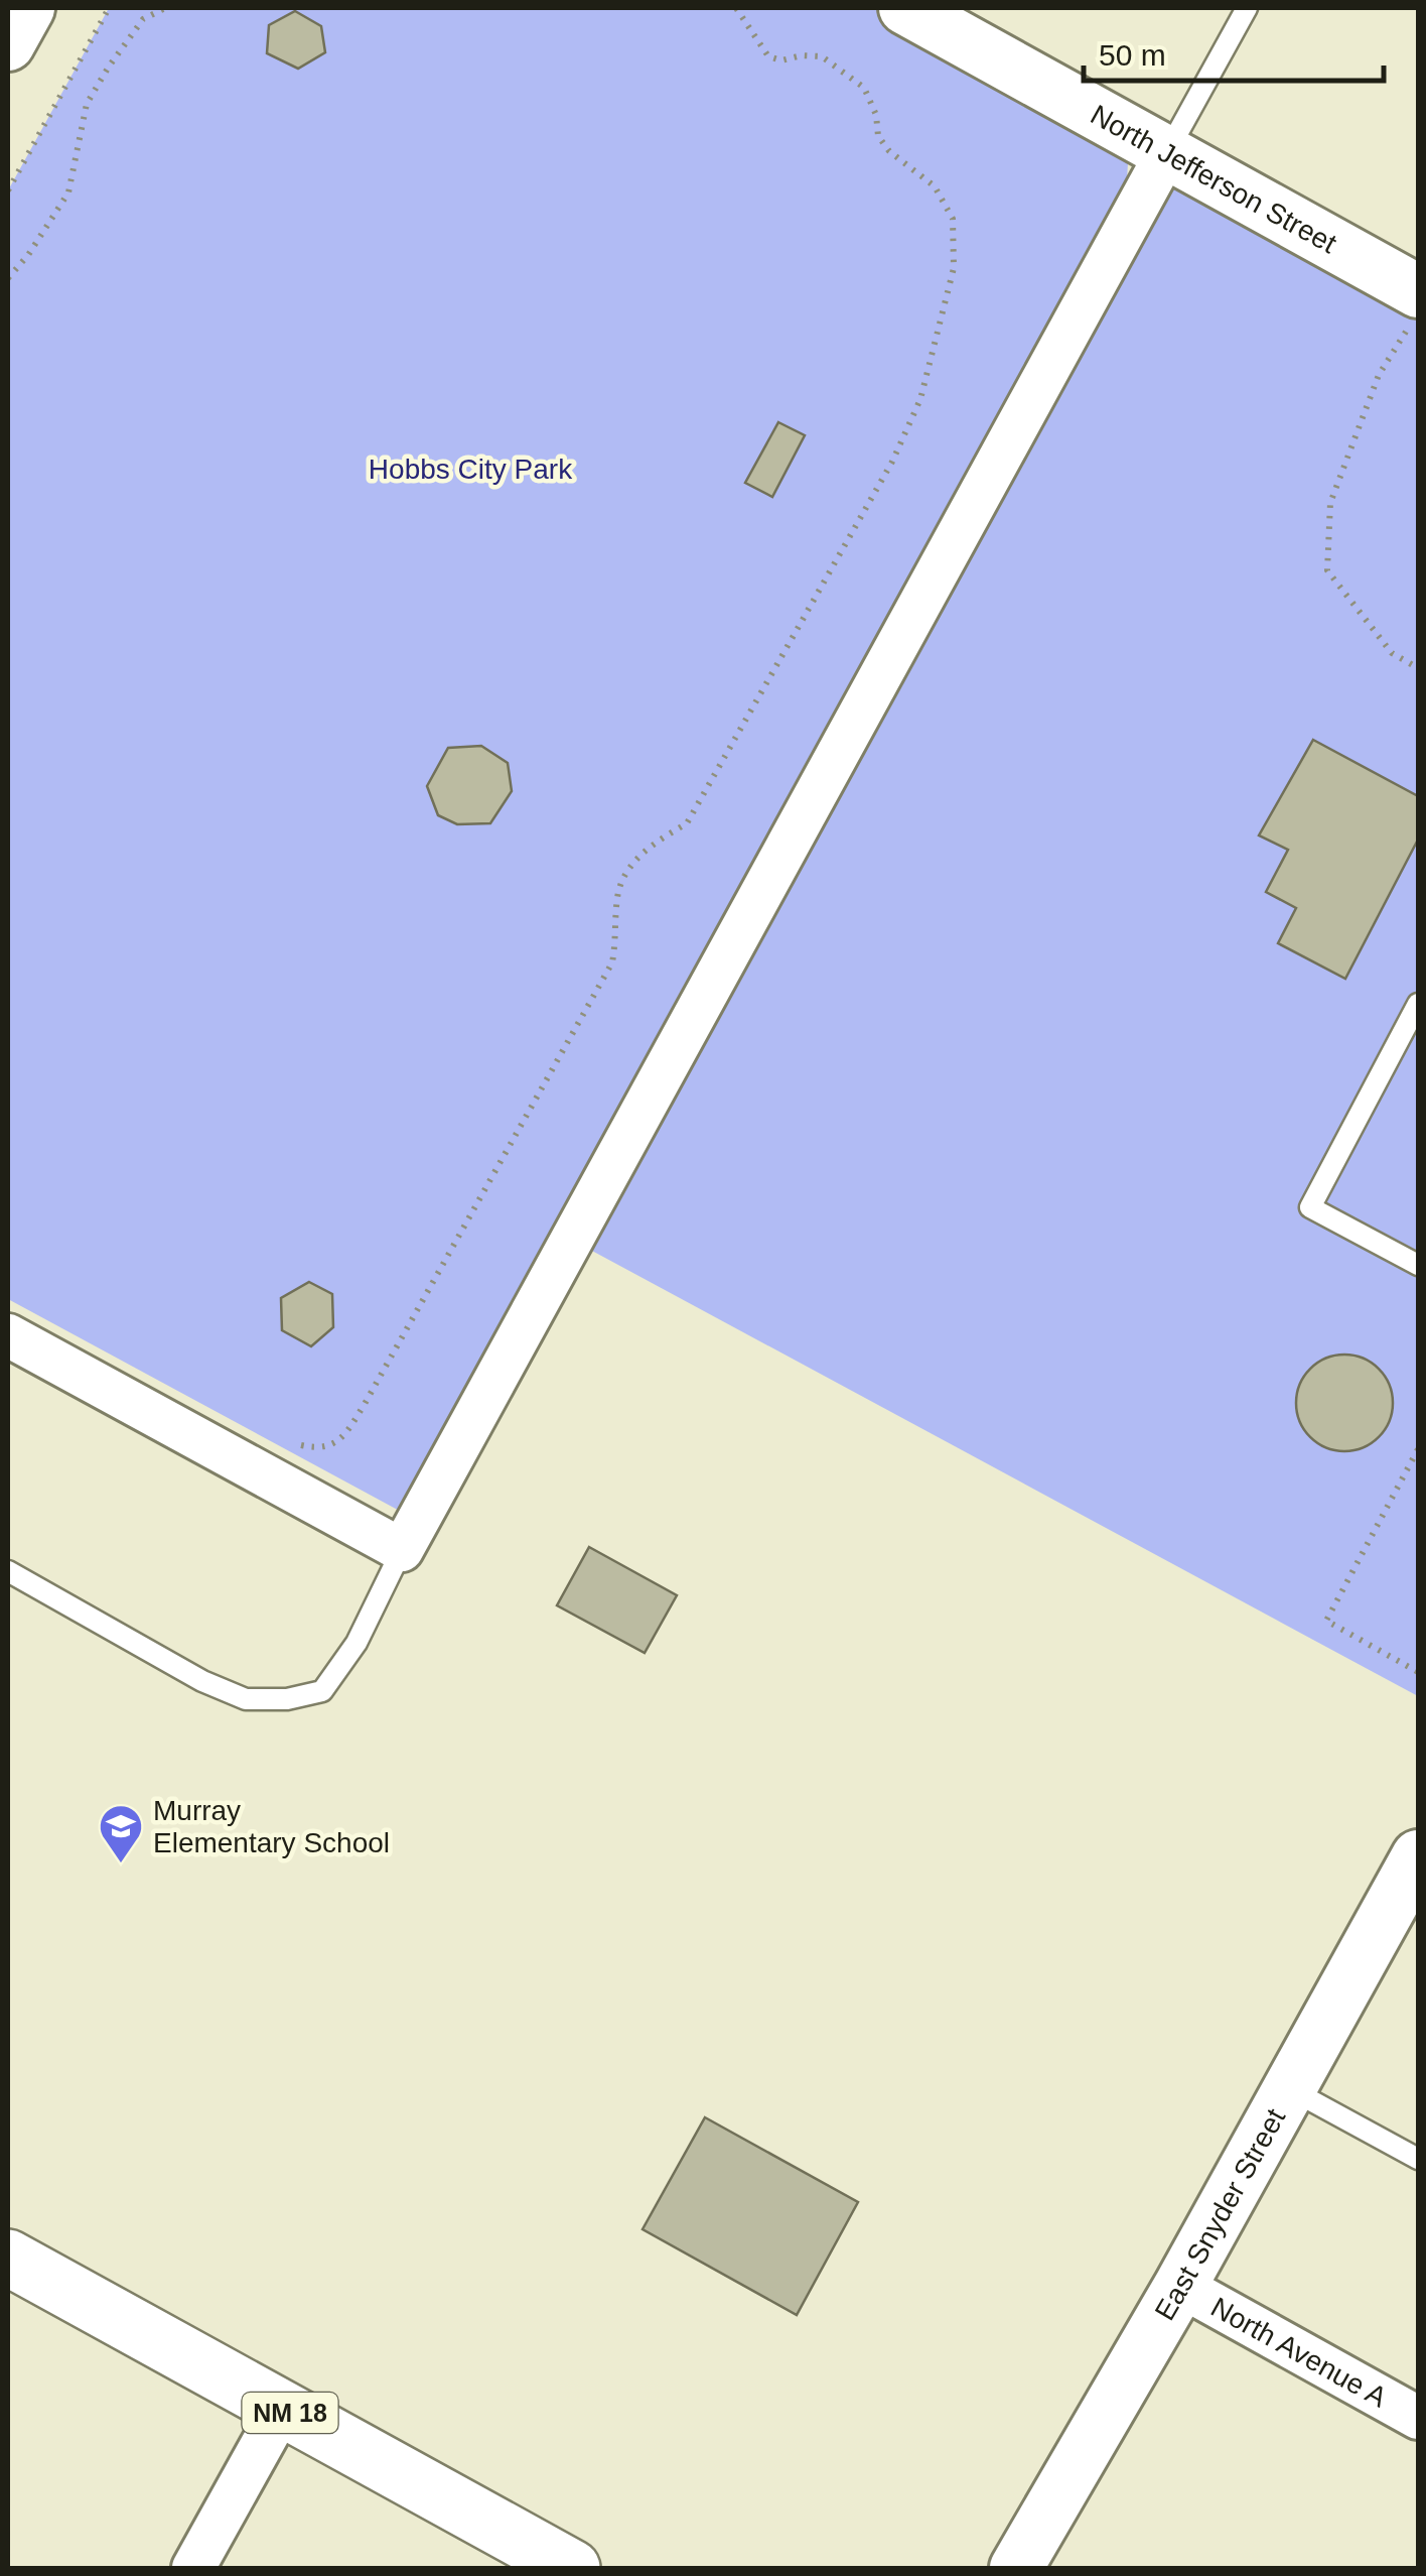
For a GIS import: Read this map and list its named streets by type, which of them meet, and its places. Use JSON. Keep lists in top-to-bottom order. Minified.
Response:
{"streets":{"main road":["NM 18"],"street":["North Jefferson Street","East Snyder Street","North Avenue A"]},"crossings":[["East Snyder Street","North Avenue A"]],"parks":["Hobbs City Park"],"places":{"school or university":["Murray Elementary School"]},"scale_bar":"50 m"}
